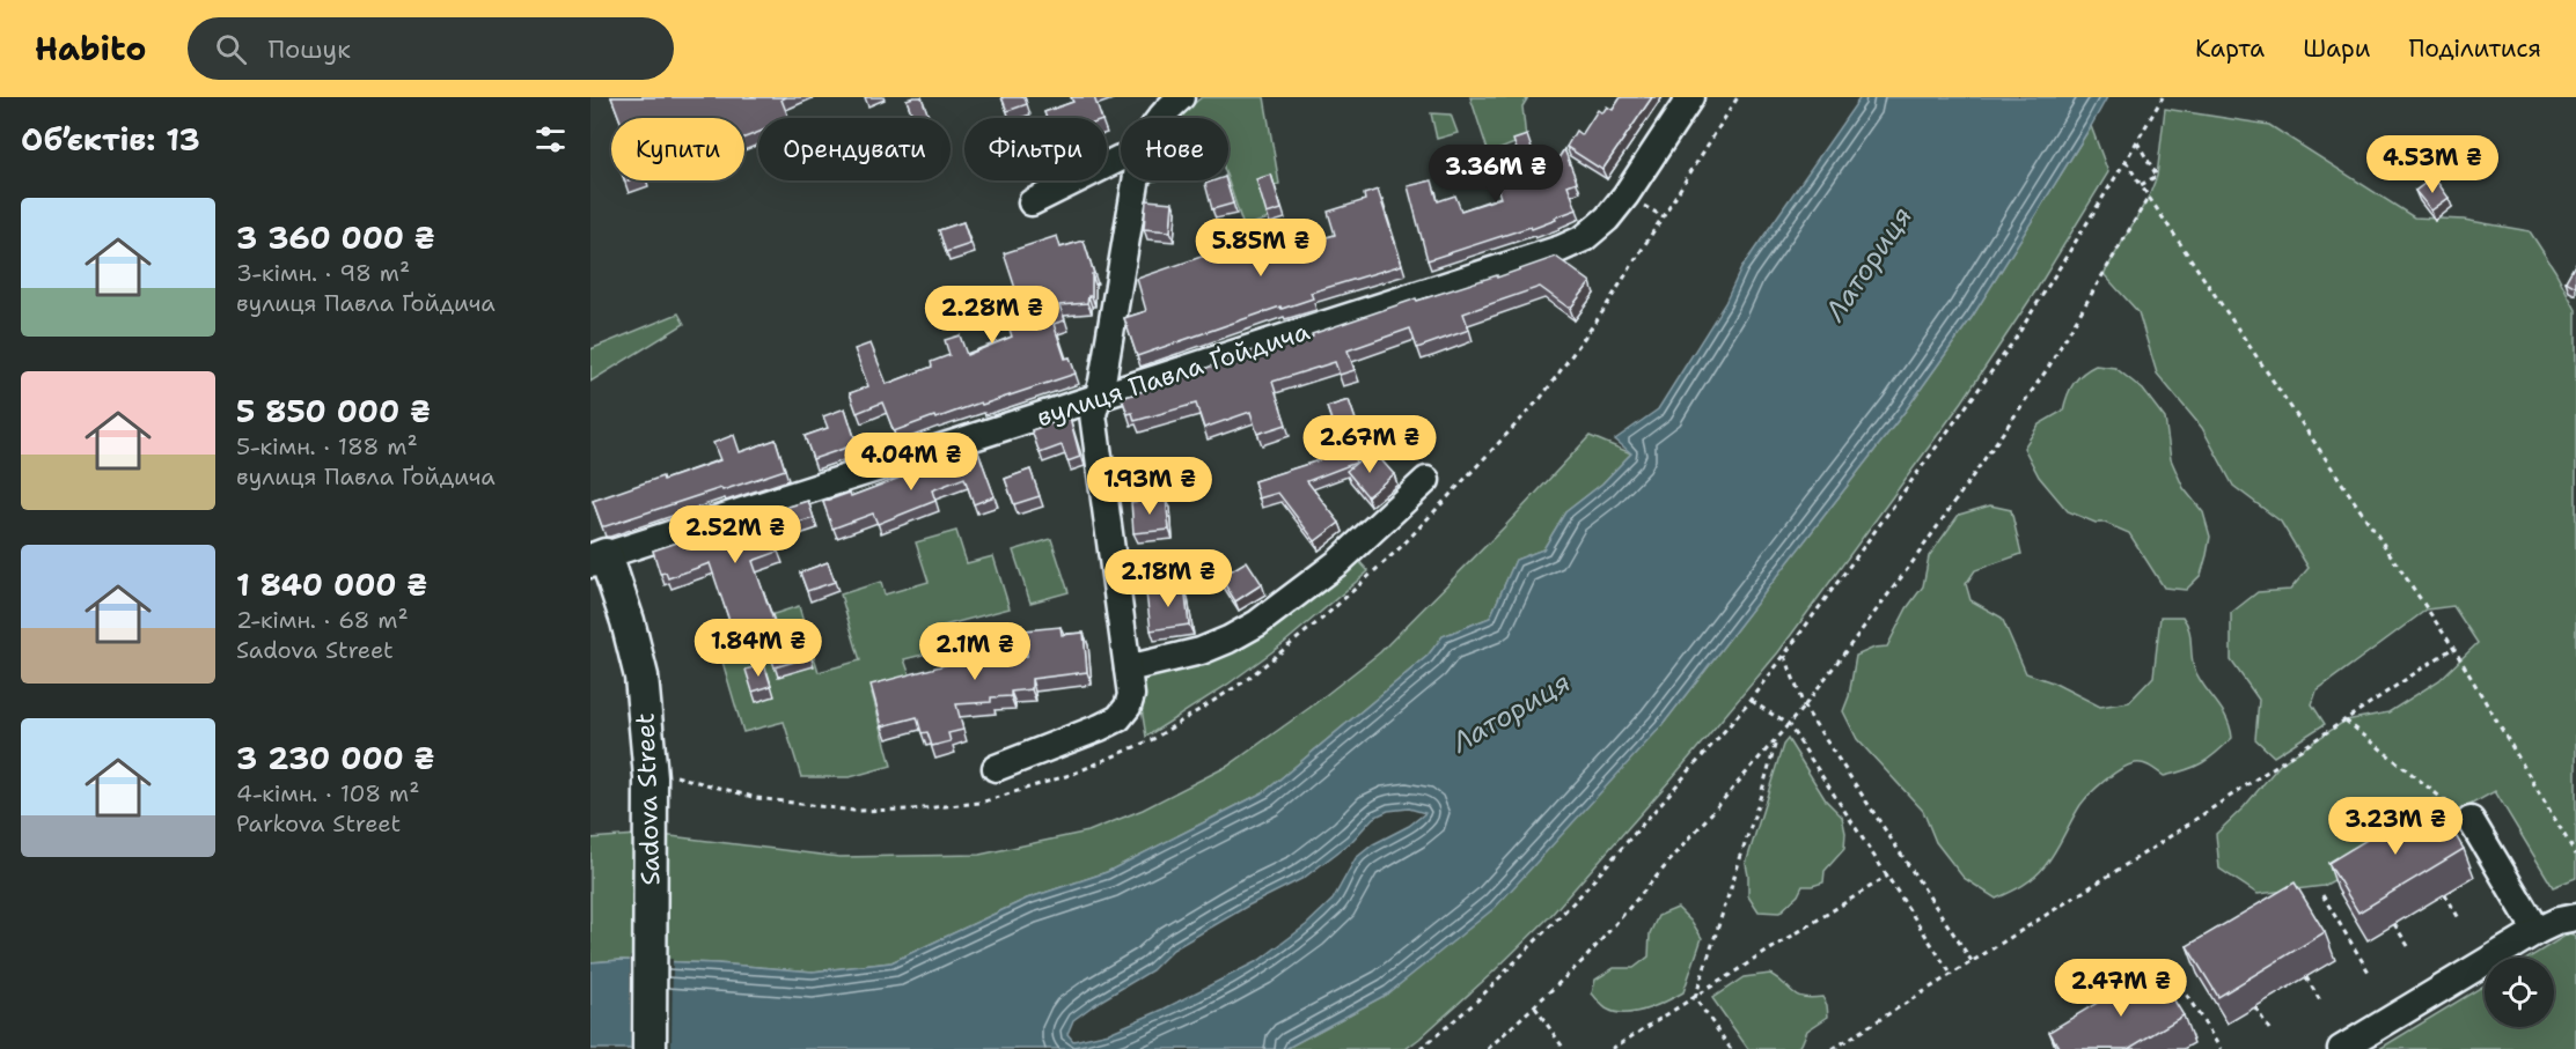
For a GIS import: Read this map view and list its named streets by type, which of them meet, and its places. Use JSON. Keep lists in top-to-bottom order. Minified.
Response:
{"streets":{"main road":["Sadova Street"],"street":["вулиця Павла Ґойдича"]},"crossings":[["вулиця Павла Ґойдича","Sadova Street"]],"water":["Латориця"],"page":{"header":"Habito","search":"Пошук","nav":["Карта","Шари","Поділитися"],"heading":"Об’єктів: 13","chip":["Купити","Орендувати","Фільтри","Нове"],"price":["4.53M ₴","3.36M ₴","5.85M ₴","2.28M ₴","2.67M ₴","4.04M ₴","1.93M ₴","2.52M ₴","2.18M ₴","1.84M ₴","2.1M ₴","3.23M ₴","2.47M ₴"],"list":[{"name":"3 360 000 ₴","note":"3-кімн. · 98 m² · вулиця Павла Ґойдича"},{"name":"5 850 000 ₴","note":"5-кімн. · 188 m² · вулиця Павла Ґойдича"},{"name":"1 840 000 ₴","note":"2-кімн. · 68 m² · Sadova Street"},{"name":"3 230 000 ₴","note":"4-кімн. · 108 m² · Parkova Street"}]}}
